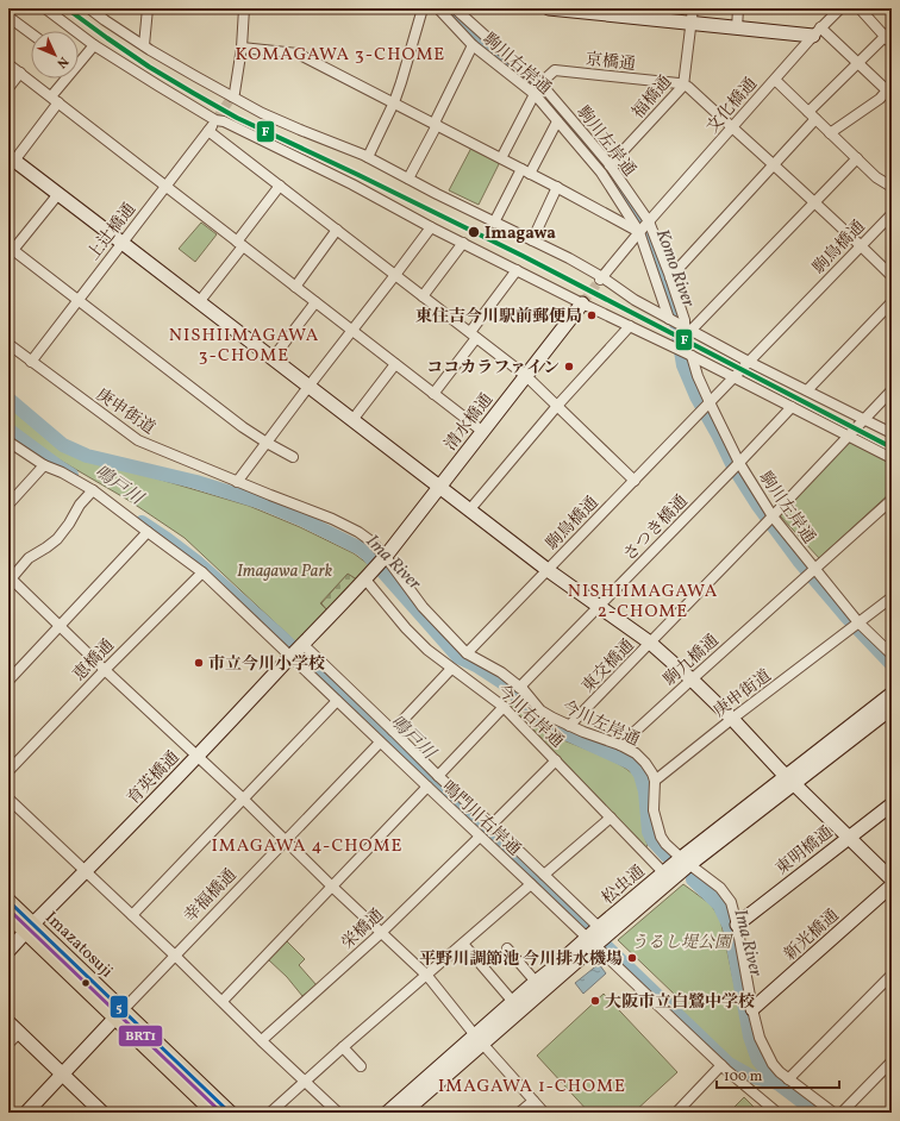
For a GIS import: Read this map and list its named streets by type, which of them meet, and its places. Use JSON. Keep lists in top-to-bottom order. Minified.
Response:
{"streets":{"main road":["Imazatosuji"],"street":["京橋通","駒川右岸通","福橋通","文化橋通","駒川左岸通","上辻橋通","駒鳥橋通","庚申街道","清水橋通","さつき橋通","恵橋通","駒九橋通","東交橋通","今川右岸通","今川左岸通","育英橋通","鳴門川右岸通","東明橋通","松虫通","幸福橋通","栄橋通","新光橋通"]},"crossings":[["京橋通","福橋通"],["京橋通","駒川左岸通"],["駒川右岸通","文化橋通"],["駒川右岸通","駒川左岸通"],["福橋通","駒川左岸通"],["文化橋通","駒川左岸通"],["駒川左岸通","駒鳥橋通"],["駒川左岸通","庚申街道"],["駒川左岸通","さつき橋通"],["駒川左岸通","駒九橋通"],["駒川左岸通","東交橋通"],["上辻橋通","庚申街道"],["駒鳥橋通","今川左岸通"],["庚申街道","今川左岸通"],["清水橋通","今川左岸通"],["清水橋通","育英橋通"],["さつき橋通","今川左岸通"],["恵橋通","鳴門川右岸通"],["駒九橋通","今川左岸通"],["東交橋通","今川左岸通"],["今川右岸通","育英橋通"],["今川右岸通","松虫通"],["今川左岸通","育英橋通"],["育英橋通","鳴門川右岸通"],["育英橋通","Imazatosuji"],["鳴門川右岸通","松虫通"],["鳴門川右岸通","幸福橋通"],["鳴門川右岸通","栄橋通"],["幸福橋通","Imazatosuji"]],"districts":["KOMAGAWA 3-CHOME","NISHIIMAGAWA 3-CHOME","NISHIIMAGAWA 2-CHOME","IMAGAWA 4-CHOME","IMAGAWA 1-CHOME"],"water":["Komo River","鳴戸川","Ima River"],"parks":["Imagawa Park","うるし堤公園"],"places":["Imagawa","東住吉今川駅前郵便局","ココカラファイン","市立今川小学校","平野川調節池 今川排水機場","大阪市立白鷺中学校"],"lines":["transit line F","transit line 5","transit line BRT1"],"scale_bar":"100 m","north":"bottom right"}
